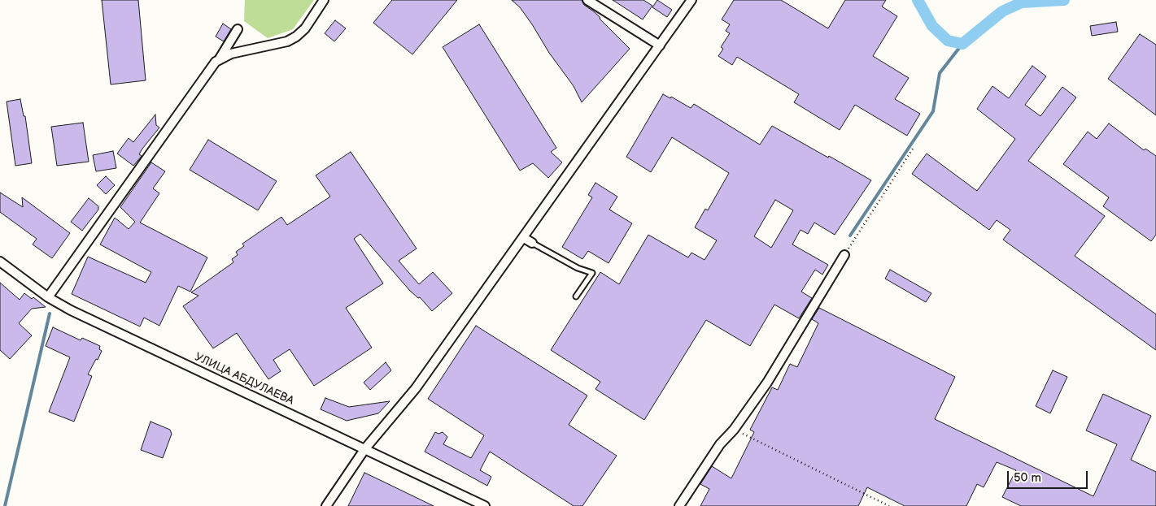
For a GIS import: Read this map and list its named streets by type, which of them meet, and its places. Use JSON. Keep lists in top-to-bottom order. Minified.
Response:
{"streets":{"street":["УЛИЦА АБДУЛАЕВА"]},"scale_bar":"50 m"}
